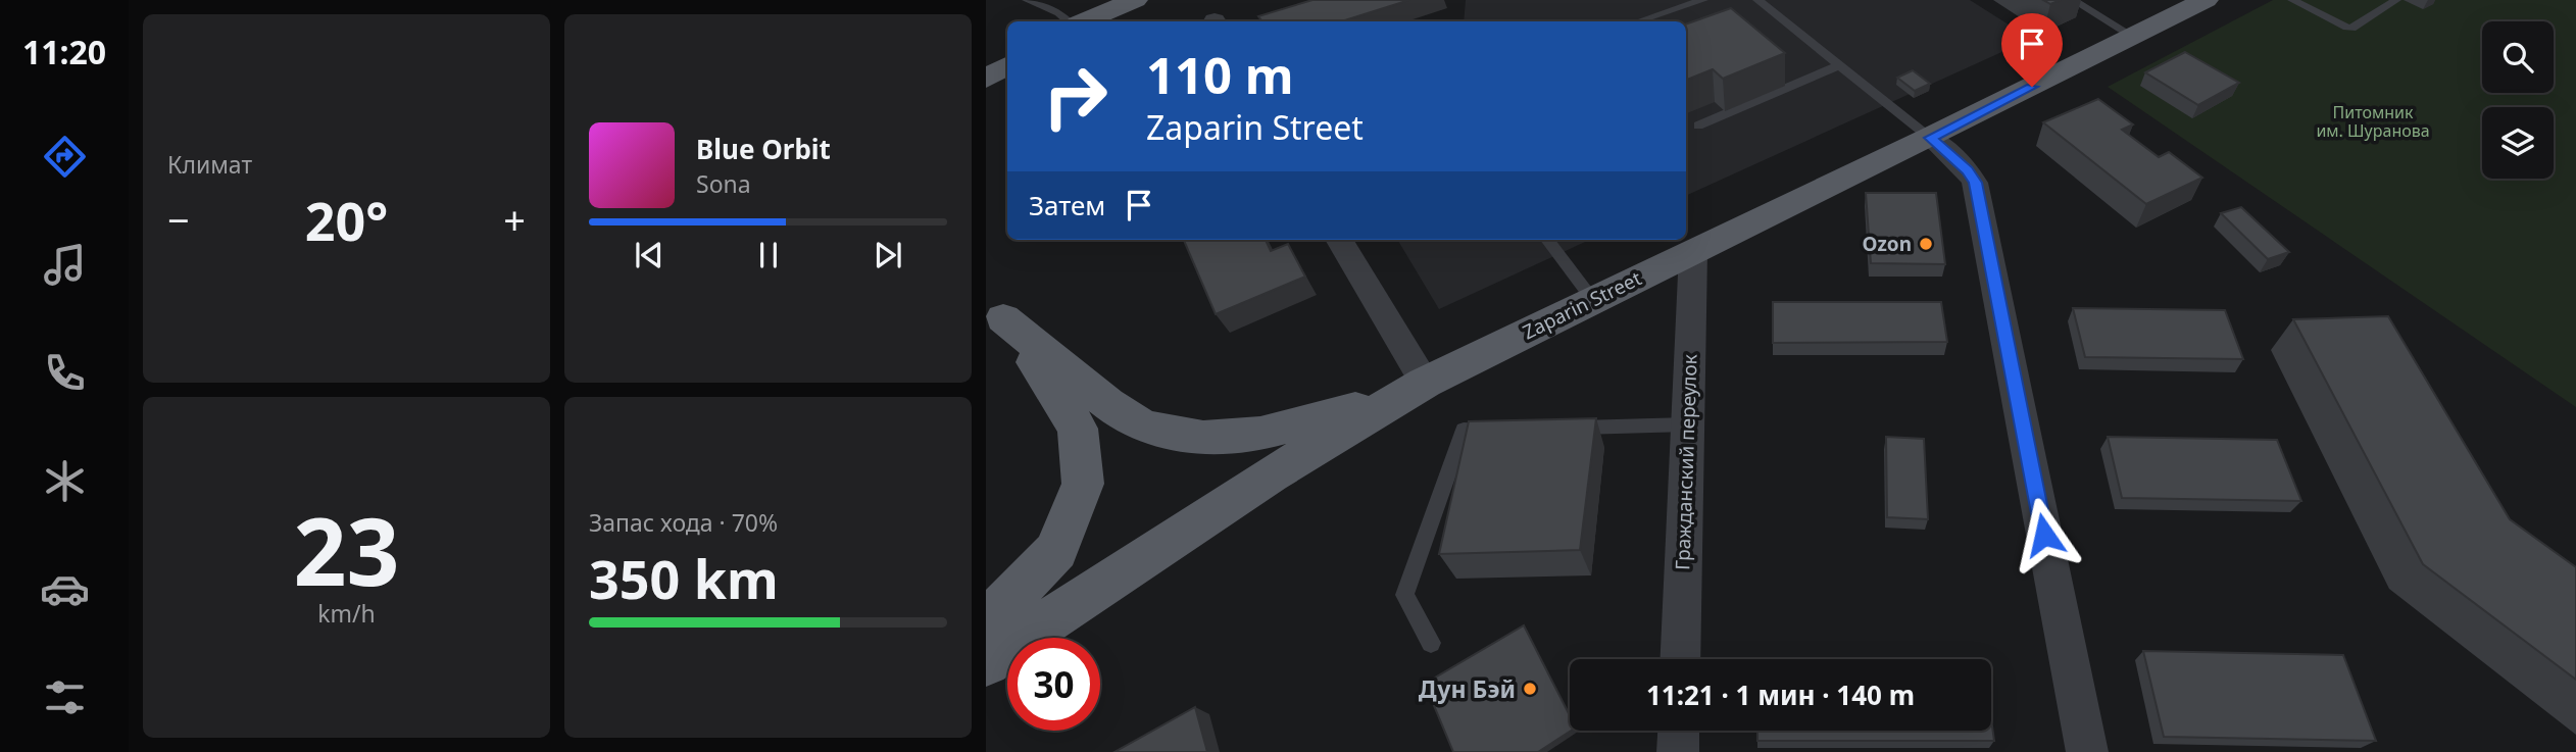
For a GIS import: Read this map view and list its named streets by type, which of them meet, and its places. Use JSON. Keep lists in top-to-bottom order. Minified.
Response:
{"streets":{"main road":["Zaparin Street"],"street":["Гражданский переулок"]},"crossings":[["Zaparin Street","Гражданский переулок"]],"parks":["Питомник им. Шуранова"],"places":["Ozon","Дун Бэй"],"page":{"tabs":"11:20","tile":["Климат",["23","km/h"],["Запас хода · 70%","350 km"]],"turn":["110 m","Zaparin Street"],"song":["Blue Orbit","Sona"],"then":"Затем","heat":["−","20°","+"],"limit":"30","trip":"11:21 · 1 мин · 140 m"}}
